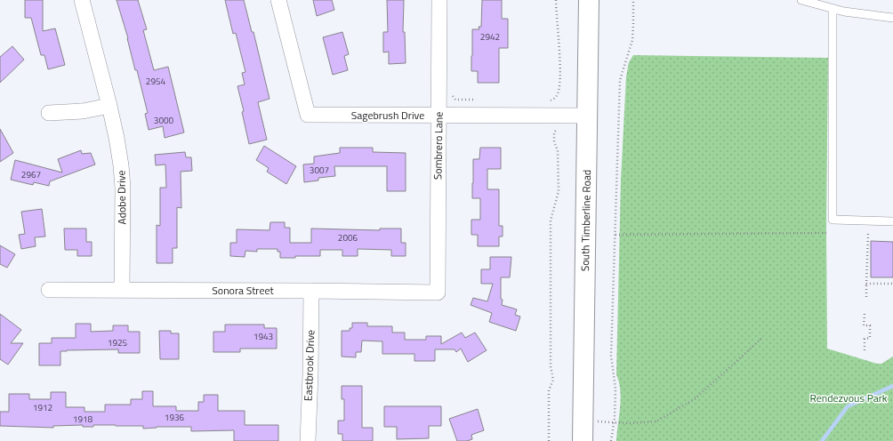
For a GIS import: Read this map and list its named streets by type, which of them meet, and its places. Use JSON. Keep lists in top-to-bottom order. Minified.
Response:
{"streets":{"main road":["South Timberline Road"],"street":["Sagebrush Drive","Sombrero Lane","Adobe Drive","Sonora Street","Eastbrook Drive"]},"crossings":[["Sagebrush Drive","Sombrero Lane"],["Sagebrush Drive","South Timberline Road"],["Sombrero Lane","Sonora Street"],["Adobe Drive","Sonora Street"],["Sonora Street","Eastbrook Drive"]],"parks":["Rendezvous Park"],"house_numbers":["2942","2954","3000","3007","2967","2006","1943","1925","1912","1936","1918"]}
